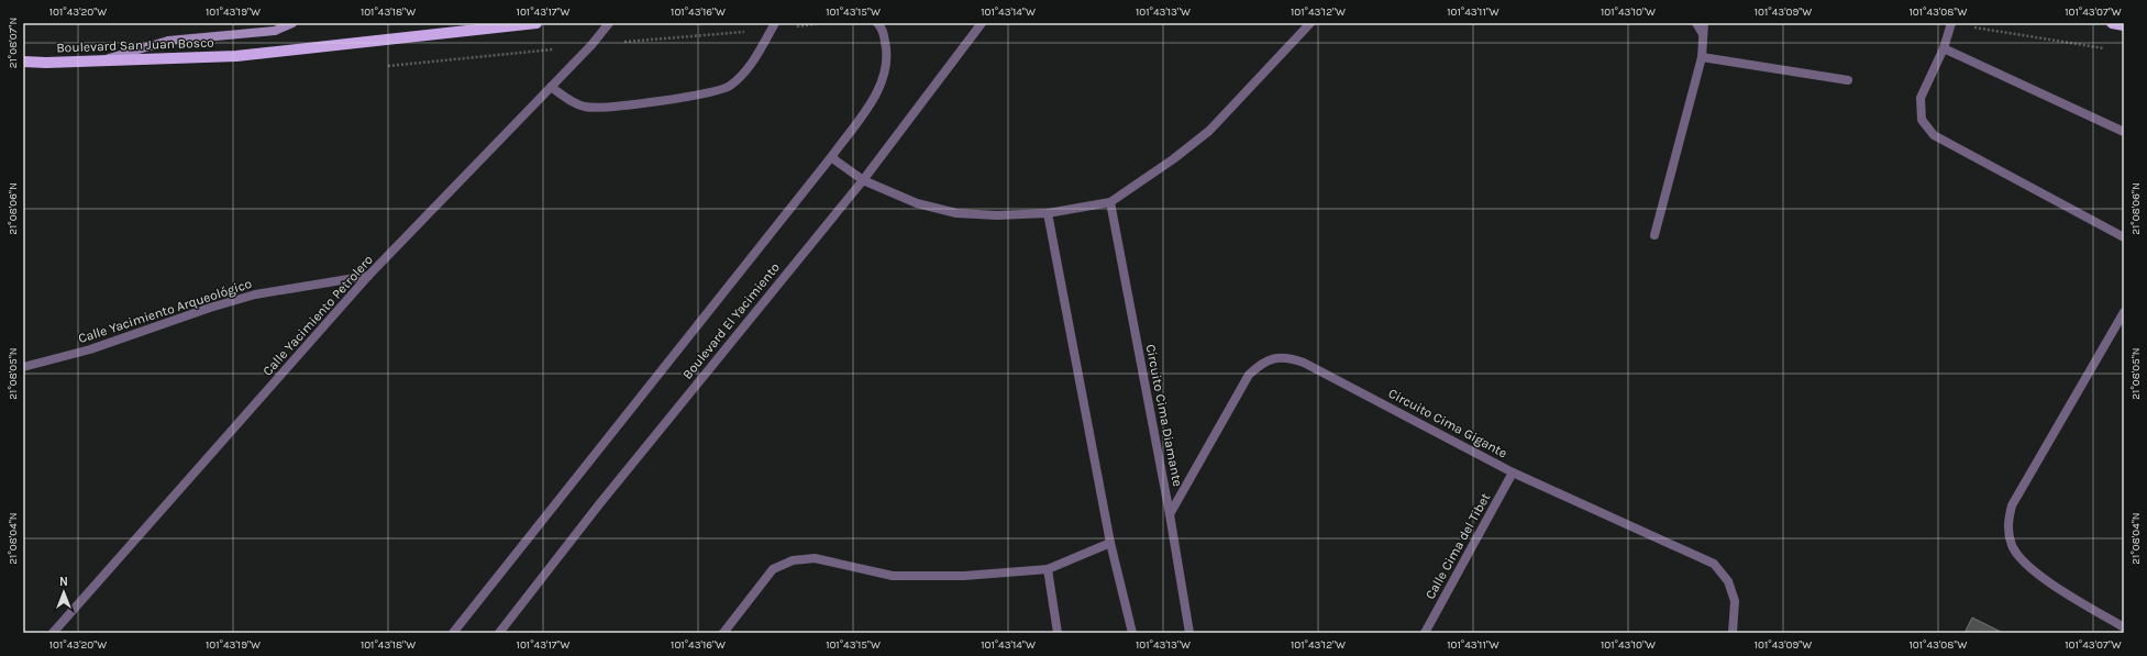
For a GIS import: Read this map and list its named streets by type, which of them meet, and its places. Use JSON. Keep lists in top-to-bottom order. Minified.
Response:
{"streets":{"main road":["Boulevard San Juan Bosco"],"street":["Calle Yacimiento Arqueológico","Calle Yacimiento Petrolero","Boulevard El Yacimiento","Circuito Cima Diamante","Circuito Cima Gigante","Calle Cima del Tibet"]},"crossings":[["Calle Yacimiento Arqueológico","Calle Yacimiento Petrolero"],["Circuito Cima Diamante","Circuito Cima Gigante"],["Circuito Cima Gigante","Calle Cima del Tibet"]],"north":"top","coordinates":["101°43'20\"W","101°43'19\"W","101°43'18\"W","101°43'17\"W","101°43'16\"W","101°43'15\"W","101°43'14\"W","101°43'13\"W","101°43'12\"W","101°43'11\"W","101°43'10\"W","101°43'09\"W","101°43'08\"W","101°43'07\"W","21°08'07\"N","21°08'06\"N","21°08'05\"N","21°08'04\"N"]}
